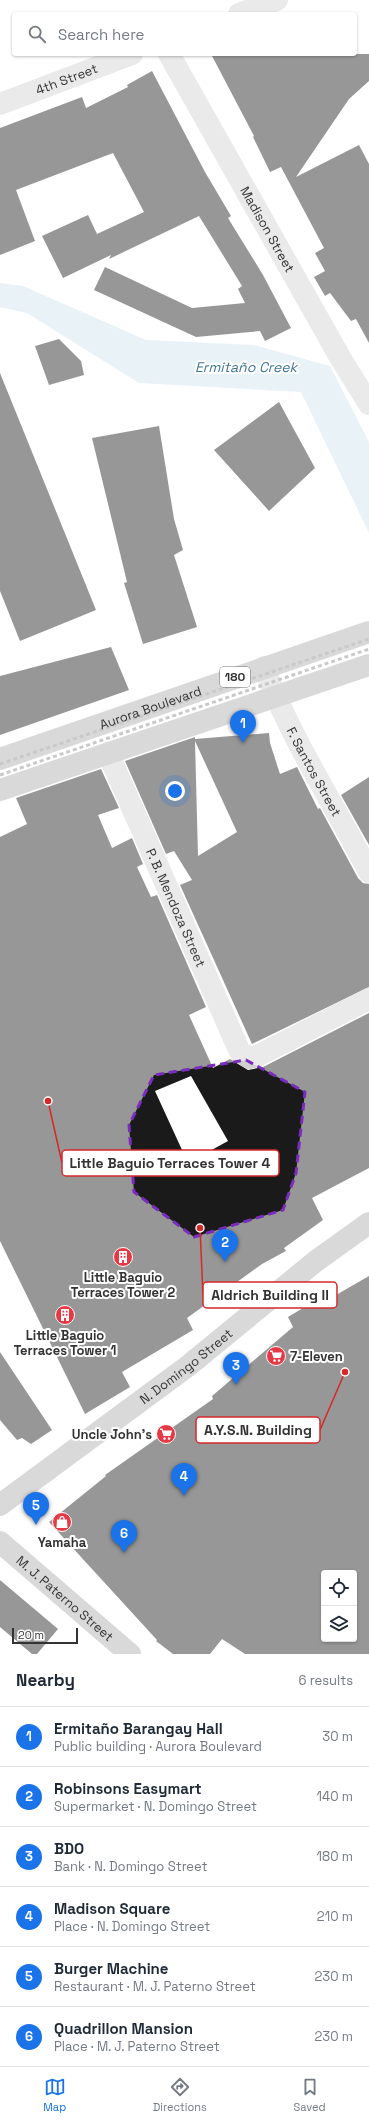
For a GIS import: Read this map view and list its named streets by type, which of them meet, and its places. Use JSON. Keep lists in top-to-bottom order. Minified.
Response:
{"streets":{"main road":["180","Aurora Boulevard","N. Domingo Street","M. J. Paterno Street"],"street":["4th Street","Madison Street","F. Santos Street","P. B. Mendoza Street"]},"crossings":[["180","F. Santos Street"],["180","P. B. Mendoza Street"],["Aurora Boulevard","F. Santos Street"]],"water":["Ermitaño Creek"],"places":{"other":["Little Baguio Terraces Tower 4","Aldrich Building II","A.Y.S.N. Building"],"building":["Little Baguio Terraces Tower 2","Little Baguio Terraces Tower 1"],"supermarket":["7-Eleven","Uncle John's"],"shop":["Yamaha"]},"scale_bar":"20 m","page":{"search":"Search here","pins":["1","2","3","4","5","6"],"scale":"20 m","heading":["Nearby","6 results"],"list":[{"mark":"1","name":"Ermitaño Barangay Hall","note":"Public building · Aurora Boulevard","value":"30 m"},{"mark":"2","name":"Robinsons Easymart","note":"Supermarket · N. Domingo Street","value":"140 m"},{"mark":"3","name":"BDO","note":"Bank · N. Domingo Street","value":"180 m"},{"mark":"4","name":"Madison Square","note":"Place · N. Domingo Street","value":"210 m"},{"mark":"5","name":"Burger Machine","note":"Restaurant · M. J. Paterno Street","value":"230 m"},{"mark":"6","name":"Quadrillon Mansion","note":"Place · M. J. Paterno Street","value":"230 m"}],"nav":["Map","Directions","Saved"]}}
